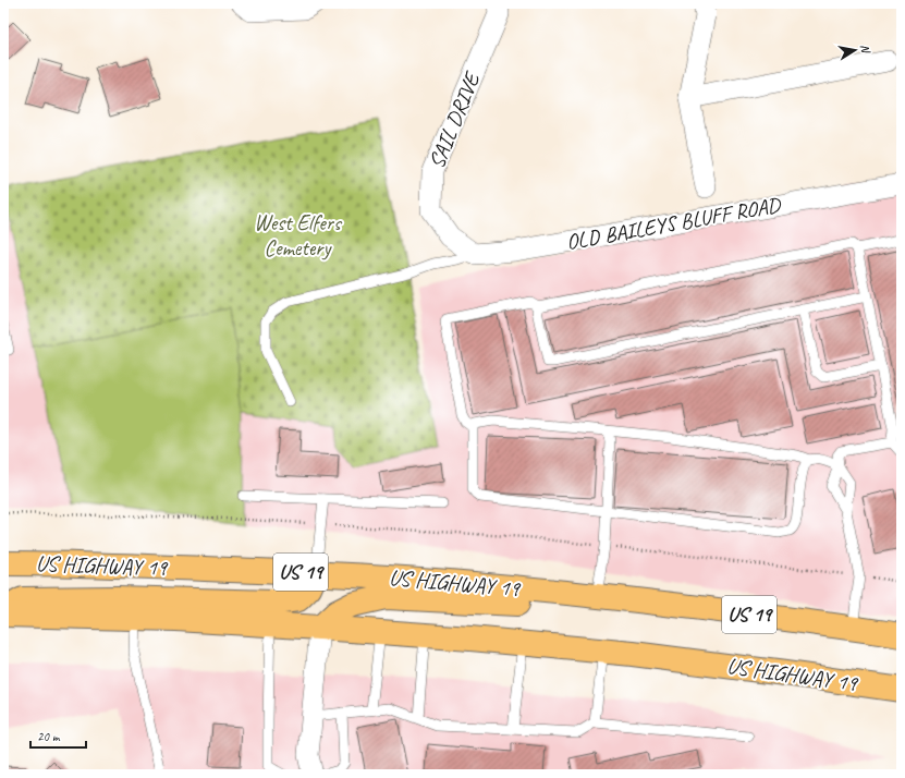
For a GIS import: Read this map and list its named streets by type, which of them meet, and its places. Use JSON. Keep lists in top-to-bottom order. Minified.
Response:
{"streets":{"highway":["US HIGHWAY 19","US 19"],"street":["SAIL DRIVE","OLD BAILEYS BLUFF ROAD"]},"crossings":[["SAIL DRIVE","OLD BAILEYS BLUFF ROAD"]],"parks":["West Elfers Cemetery"],"scale_bar":"20 m","north":"right"}
